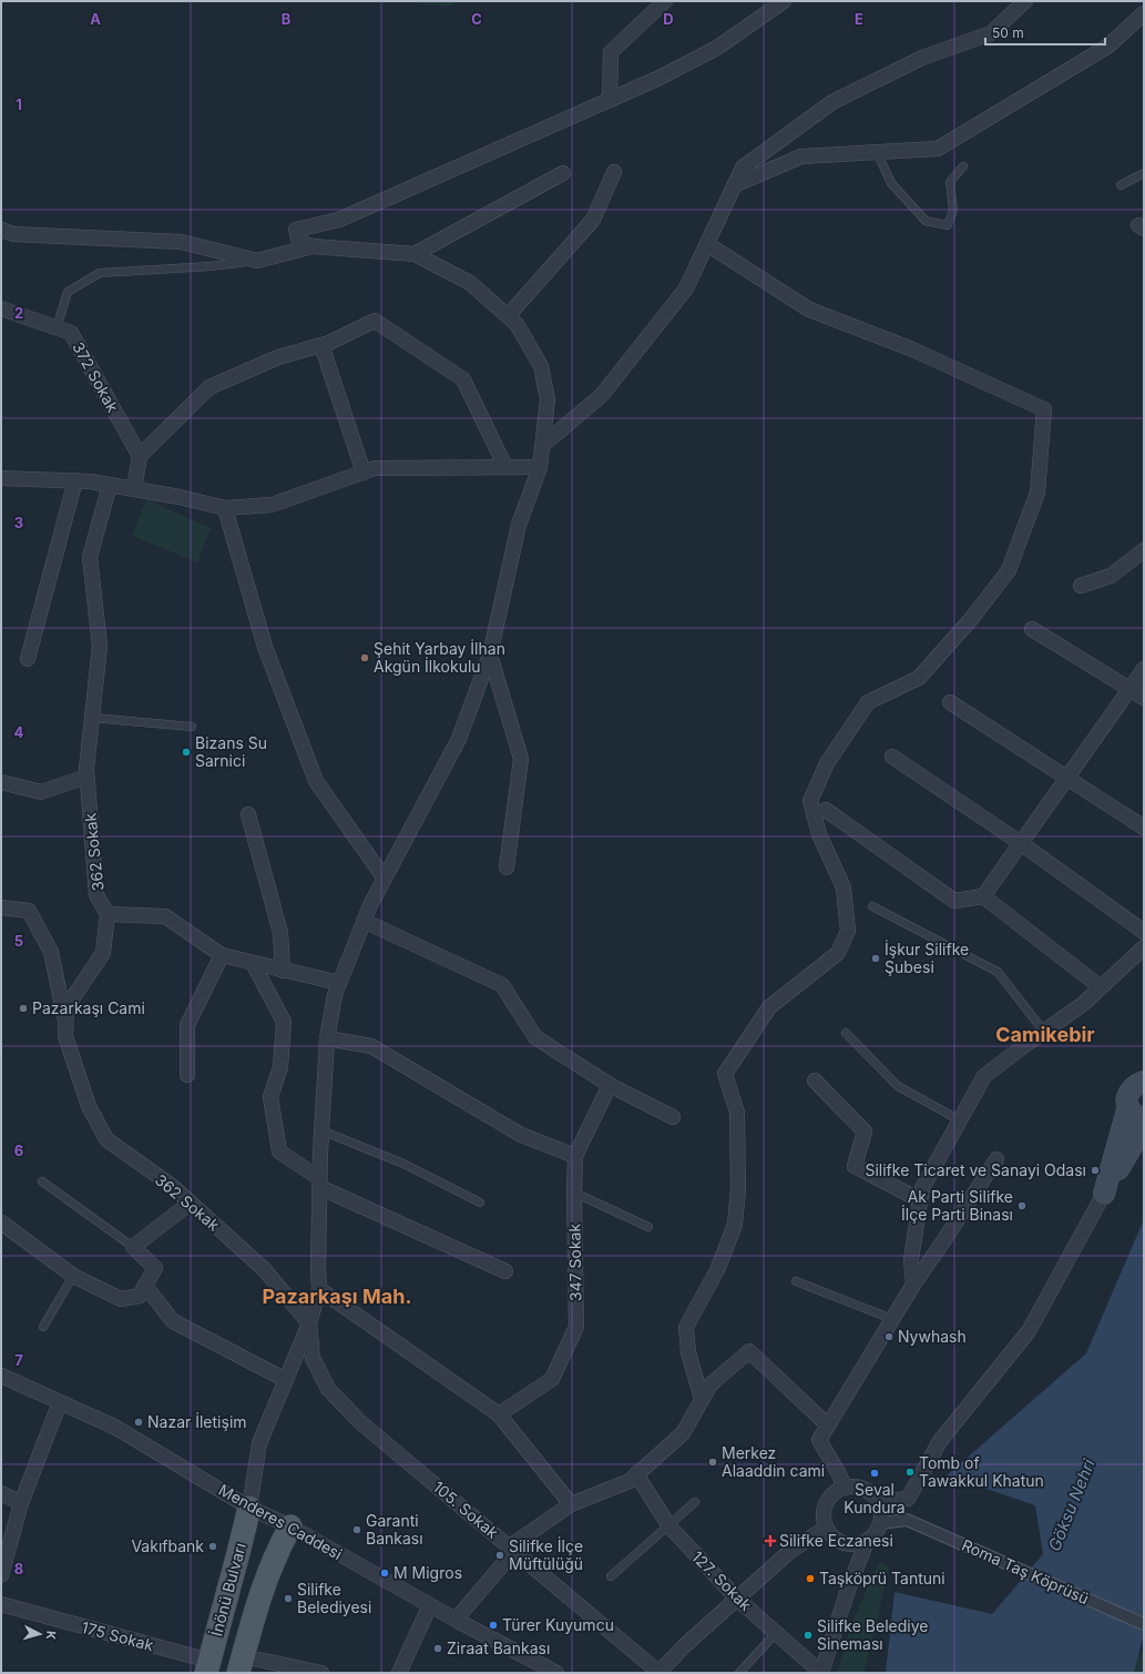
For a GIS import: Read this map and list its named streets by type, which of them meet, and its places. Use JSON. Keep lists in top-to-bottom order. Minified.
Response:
{"streets":{"main road":["İnönü Bulvarı"],"street":["372 Sokak","362 Sokak","347 Sokak","105. Sokak","Menderes Caddesi","Roma Taş Köprüsü","127. Sokak","175 Sokak"]},"crossings":[["362 Sokak","105. Sokak"],["Menderes Caddesi","İnönü Bulvarı"],["İnönü Bulvarı","175 Sokak"]],"districts":["Camikebir","Pazarkaşı Mah."],"water":["Göksu Nehri"],"places":{"other":["Şehit Yarbay İlhan Akgün İlkokulu","Bizans Su Sarnici","İşkur Silifke Şubesi","Pazarkaşı Cami","Silifke Ticaret ve Sanayi Odası","Ak Parti Silifke İlçe Parti Binası","Nywhash","Nazar İletişim","Merkez Alaaddin cami","Tomb of Tawakkul Khatun","Seval Kundura","Garanti Bankası","Vakıfbank","Silifke İlçe Müftülüğü","M Migros","Taşköprü Tantuni","Silifke Belediyesi","Türer Kuyumcu","Silifke Belediye Sineması","Ziraat Bankası"],"health":["Silifke Eczanesi"]},"scale_bar":"50 m","north":"right","grid":{"columns":["A","B","C","D","E"],"rows":["1","2","3","4","5","6","7","8"]}}
